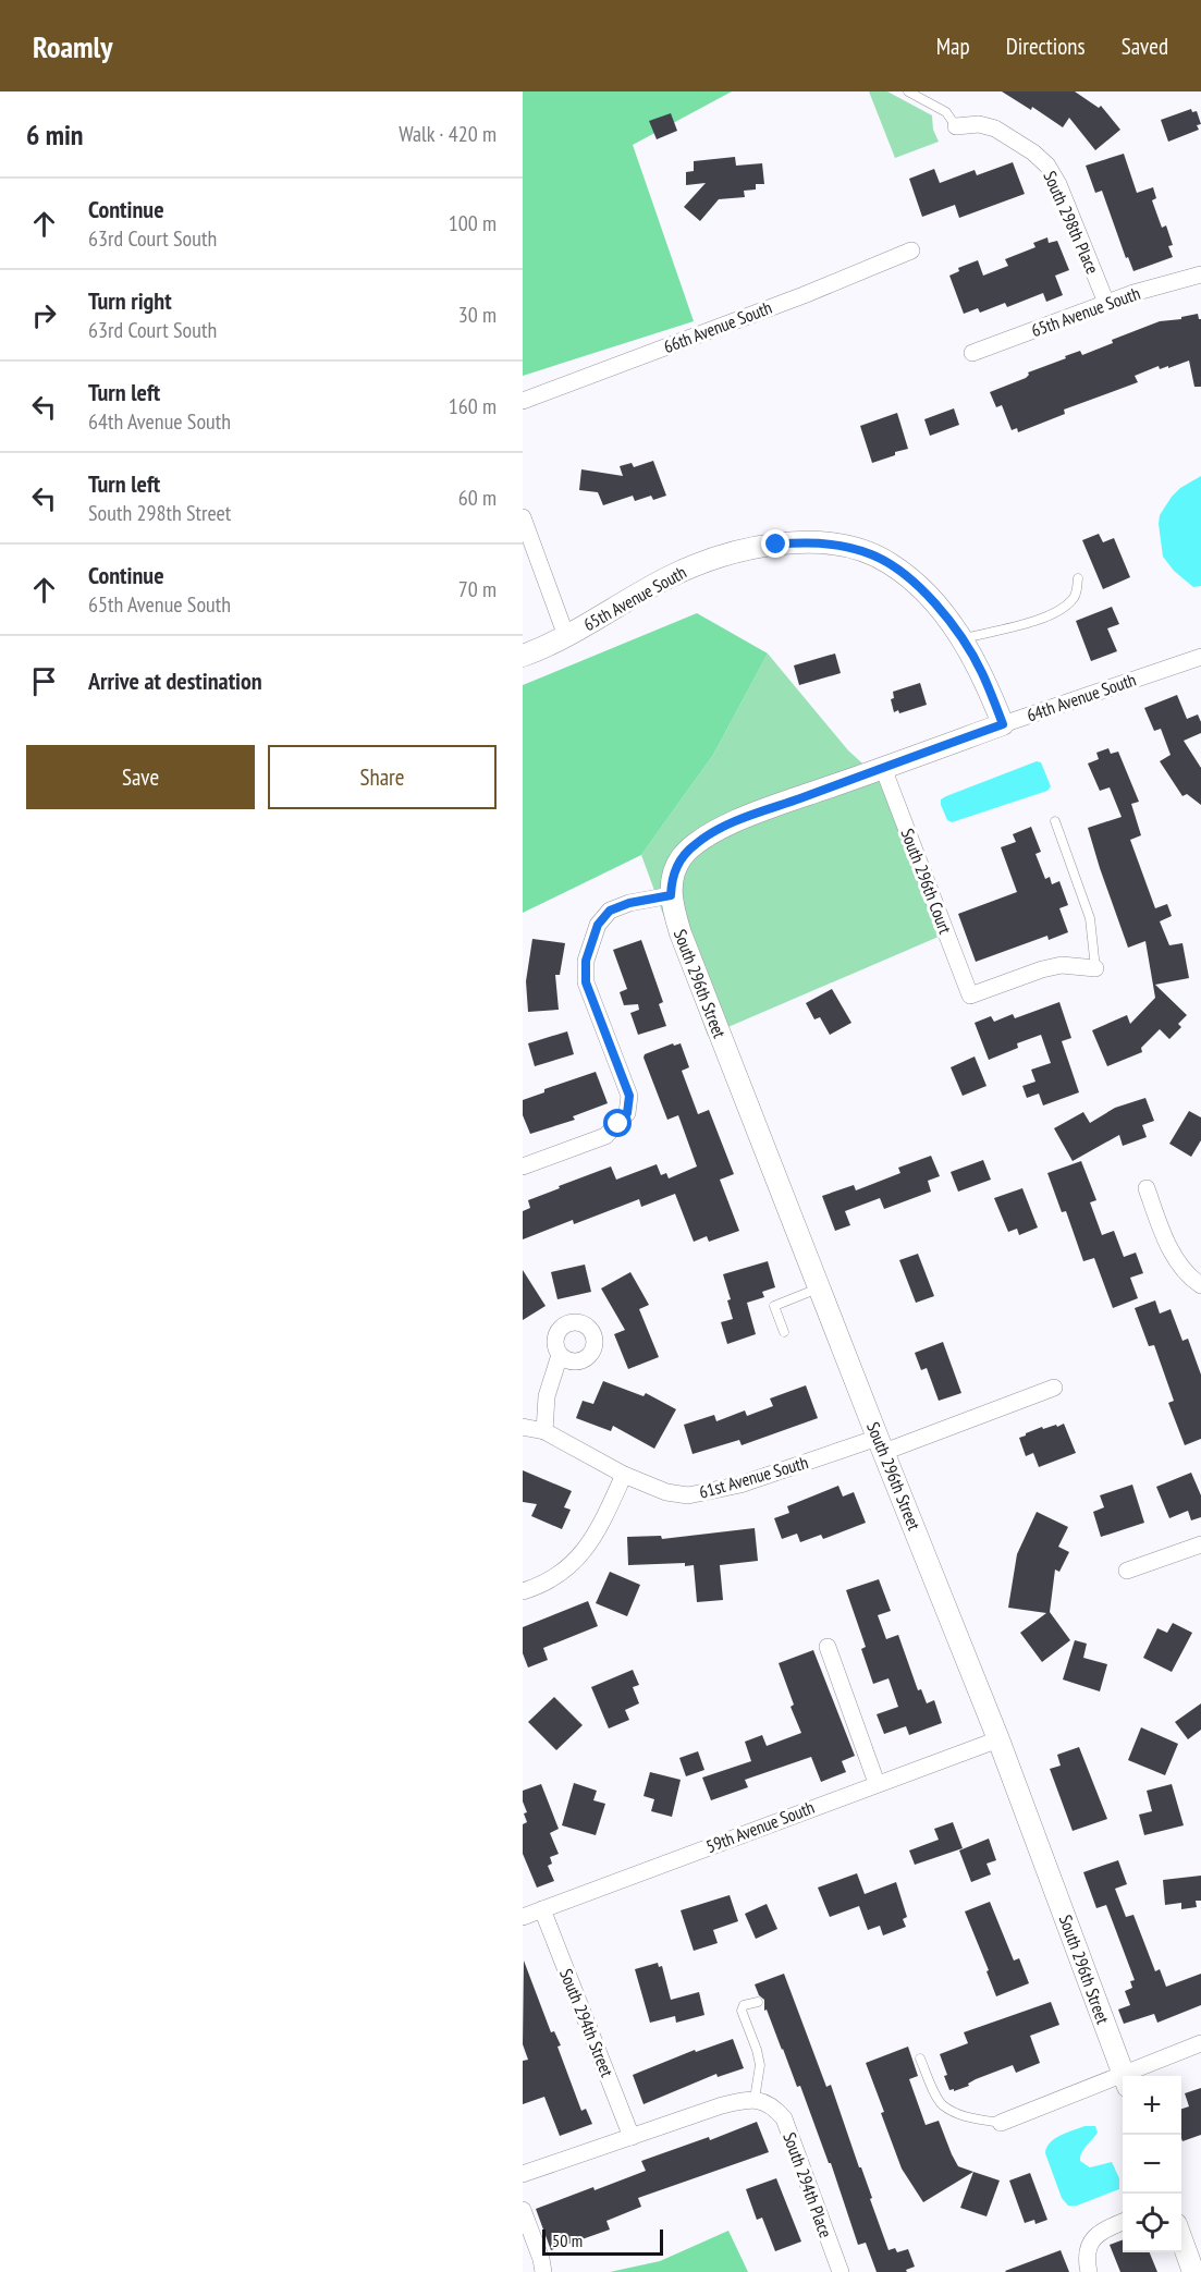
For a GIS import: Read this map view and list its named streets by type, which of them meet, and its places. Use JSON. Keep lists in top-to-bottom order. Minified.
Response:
{"streets":{"street":["South 298th Place","65th Avenue South","66th Avenue South","64th Avenue South","South 296th Court","South 296th Street","61st Avenue South","59th Avenue South","South 294th Street","South 294th Place"]},"crossings":[["South 298th Place","65th Avenue South"],["65th Avenue South","64th Avenue South"],["64th Avenue South","South 296th Court"],["64th Avenue South","South 296th Street"],["South 296th Street","61st Avenue South"],["South 296th Street","59th Avenue South"],["59th Avenue South","South 294th Street"]],"scale_bar":"50 m","page":{"header":"Roamly","nav":["Map","Directions","Saved"],"heading":["6 min","Walk · 420 m"],"list":[["Continue","63rd Court South","100 m"],["Turn right","63rd Court South","30 m"],["Turn left","64th Avenue South","160 m"],["Turn left","South 298th Street","60 m"],["Continue","65th Avenue South","70 m"],"Arrive at destination"],"buttons":["Save","Share"],"map_buttons":["+","−"],"scale":"50 m"}}
